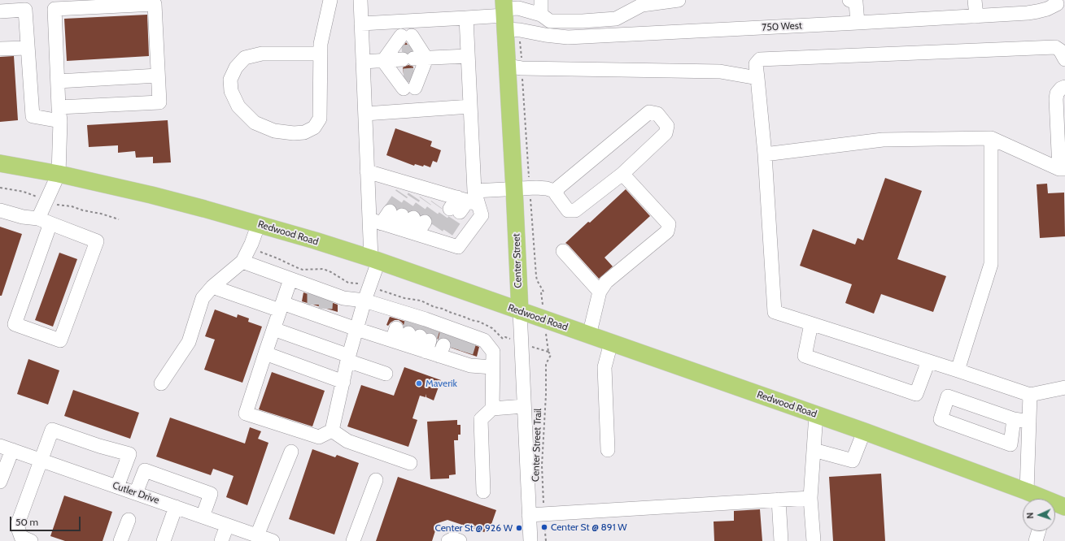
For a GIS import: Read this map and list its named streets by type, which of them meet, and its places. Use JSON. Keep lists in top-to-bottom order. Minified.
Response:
{"streets":{"main road":["Redwood Road","Center Street"],"street":["750 West","Cutler Drive"],"path":["Center Street Trail"]},"crossings":[["750 West","Center Street"],["Redwood Road","Center Street"]],"places":["Maverik","Center St @ 891 W","Center St @ 926 W"],"scale_bar":"50 m","north":"left"}
